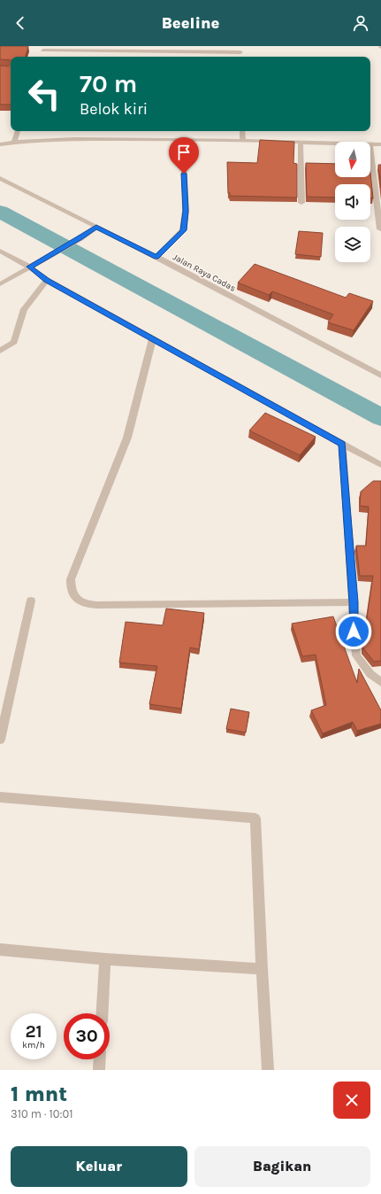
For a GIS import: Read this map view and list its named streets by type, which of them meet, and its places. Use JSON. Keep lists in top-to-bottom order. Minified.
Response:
{"streets":{"street":["Jalan Raya Cadas"]},"north":"bottom","page":{"header":"Beeline","turn":["70 m","Belok kiri"],"speed":"21 km/h","limit":"30","heading":["1 mnt","310 m · 10:01"],"buttons":["Keluar","Bagikan"]}}
